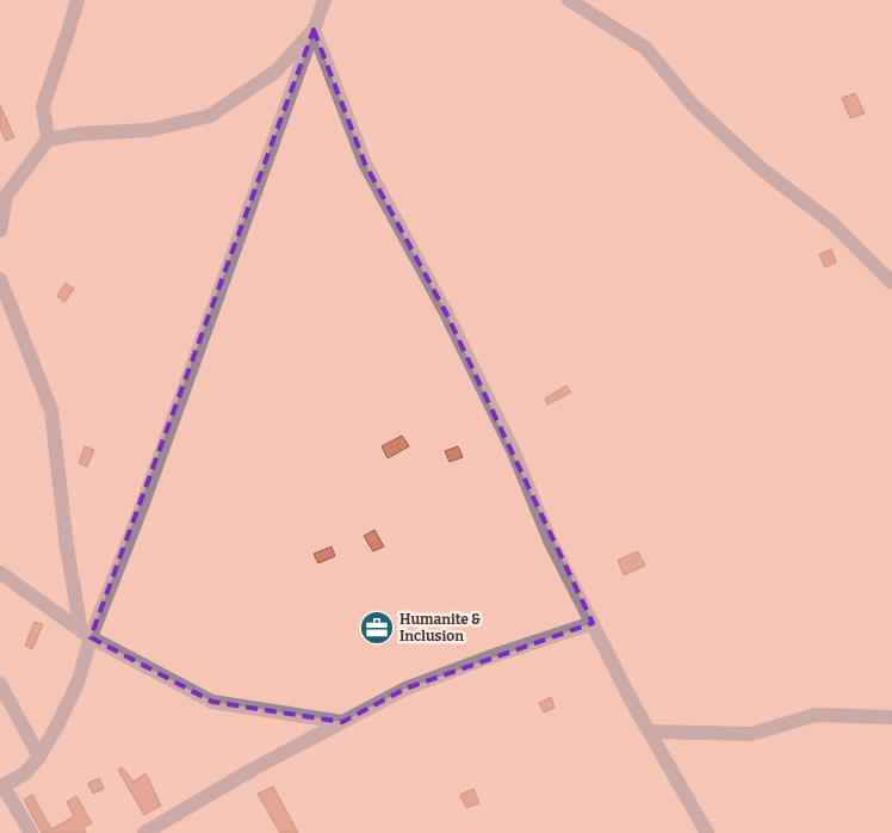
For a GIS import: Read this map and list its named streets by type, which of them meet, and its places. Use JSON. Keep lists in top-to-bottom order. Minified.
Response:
{"places":{"office":["Humanite & Inclusion"]}}
